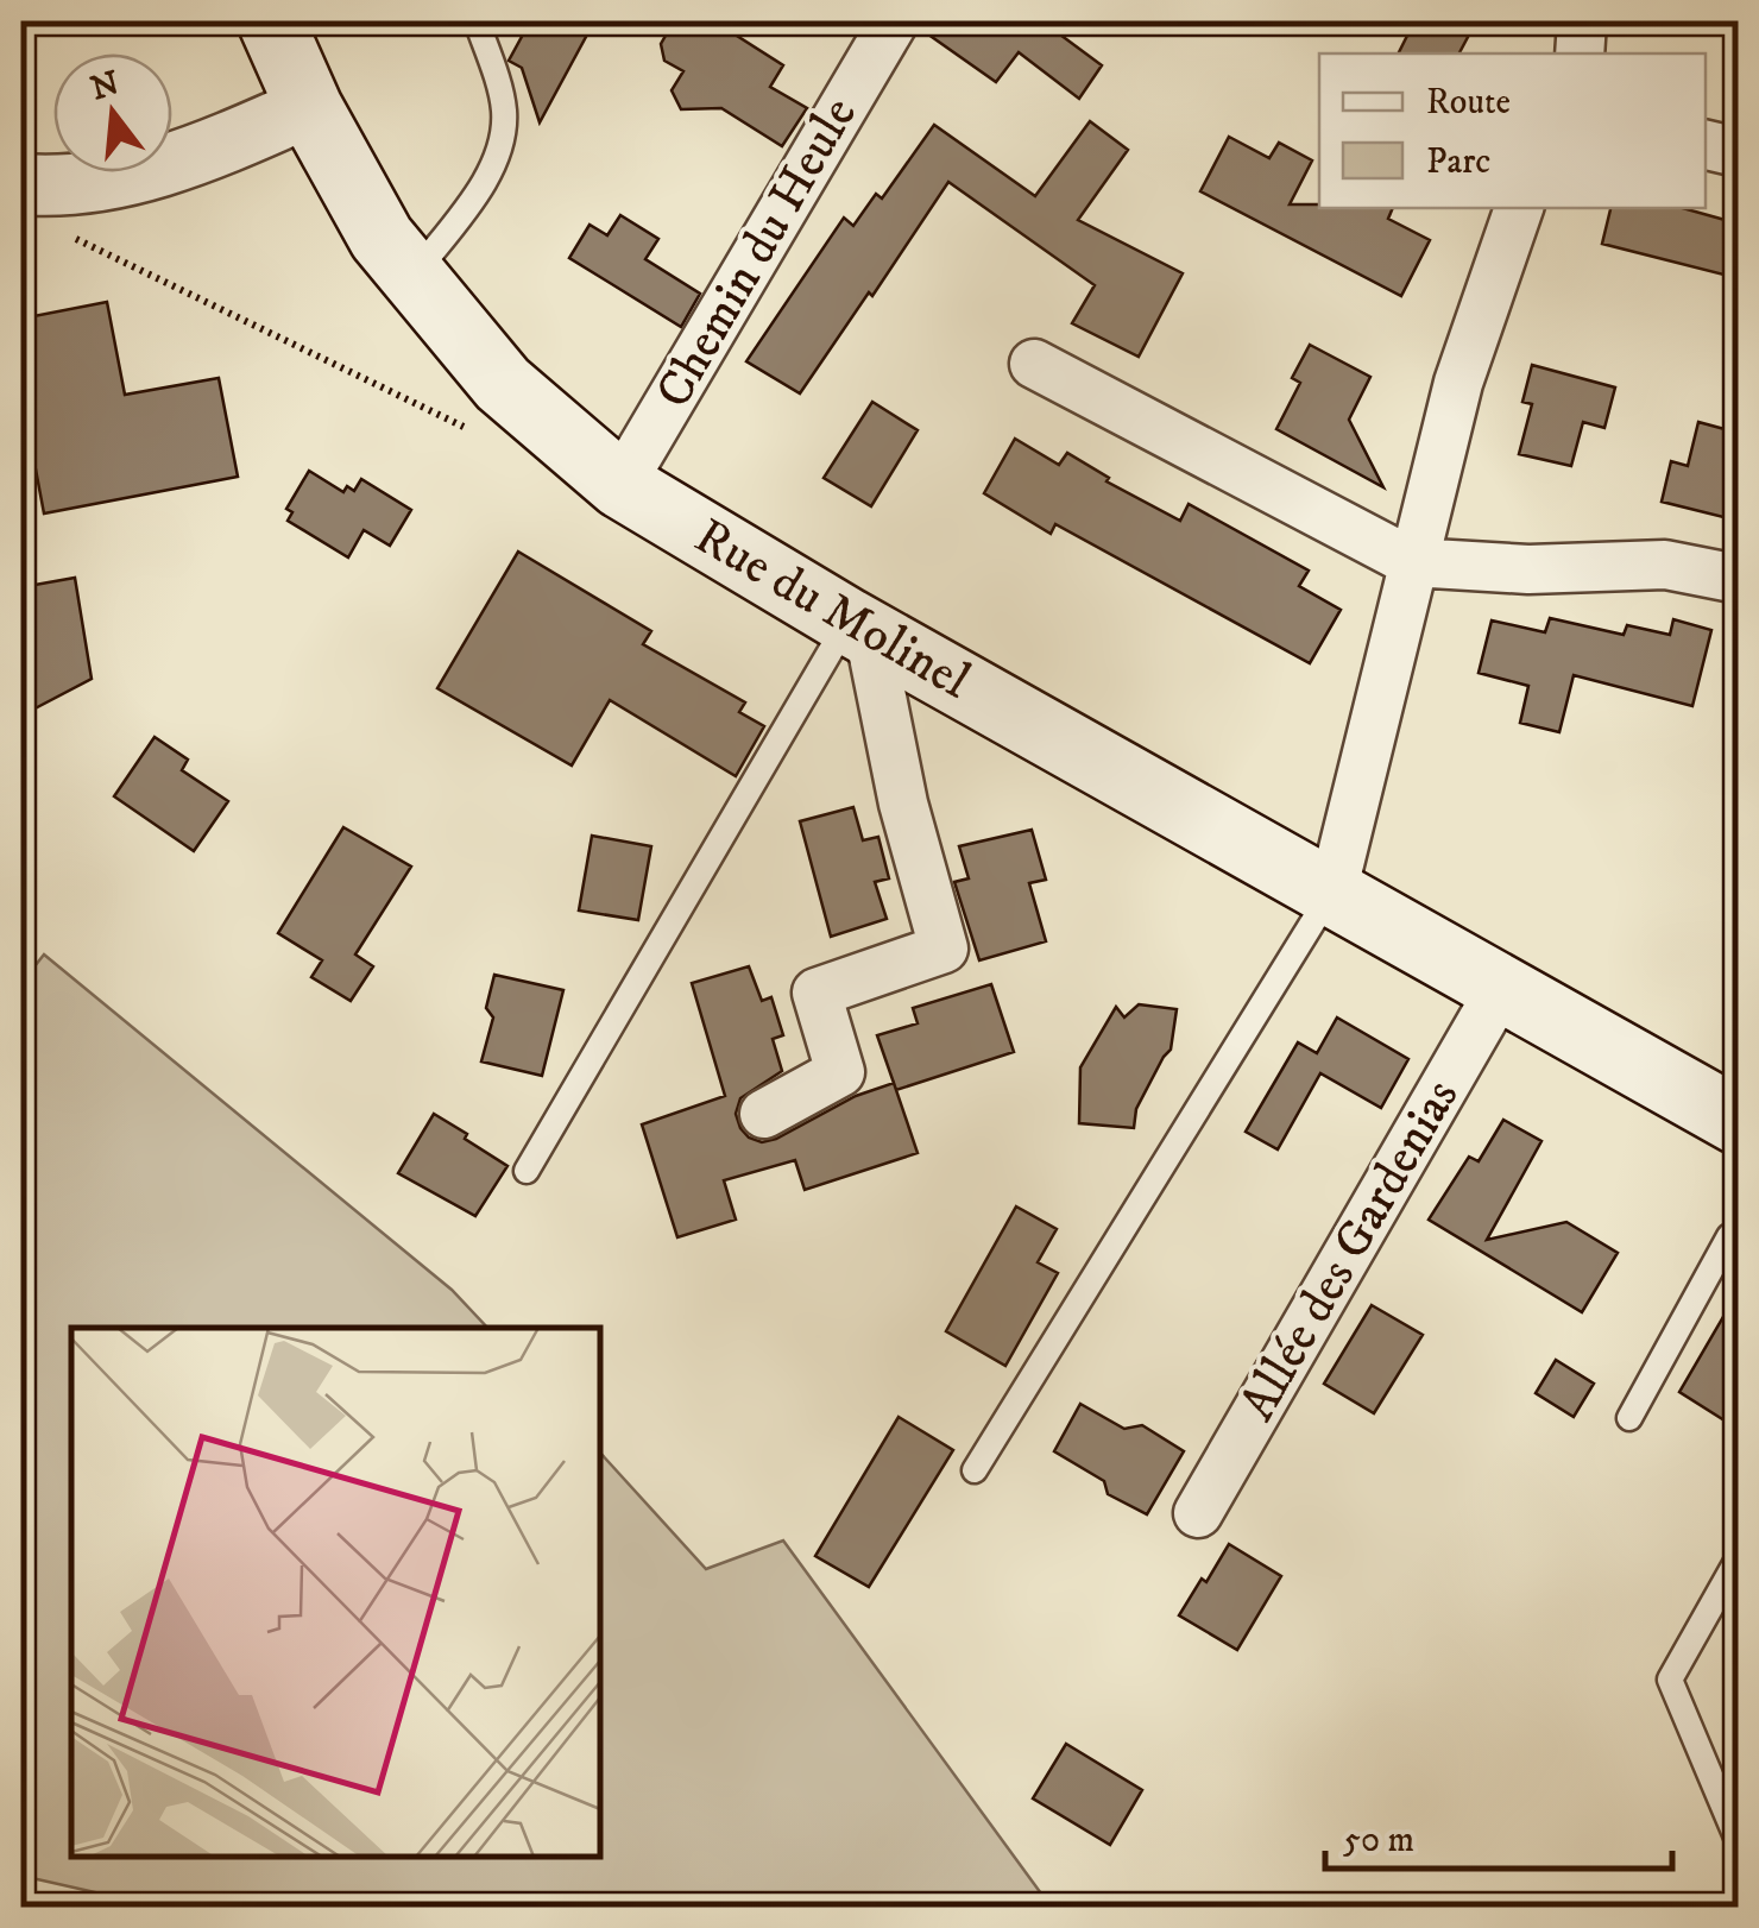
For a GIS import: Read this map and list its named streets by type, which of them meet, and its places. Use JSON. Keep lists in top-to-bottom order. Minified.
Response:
{"streets":{"main road":["Rue du Molinel"],"street":["Chemin du Heule","Allée des Gardenias"]},"crossings":[["Chemin du Heule","Rue du Molinel"],["Rue du Molinel","Allée des Gardenias"]],"legend":["Route","Parc"],"scale_bar":"50 m","north":"top"}
